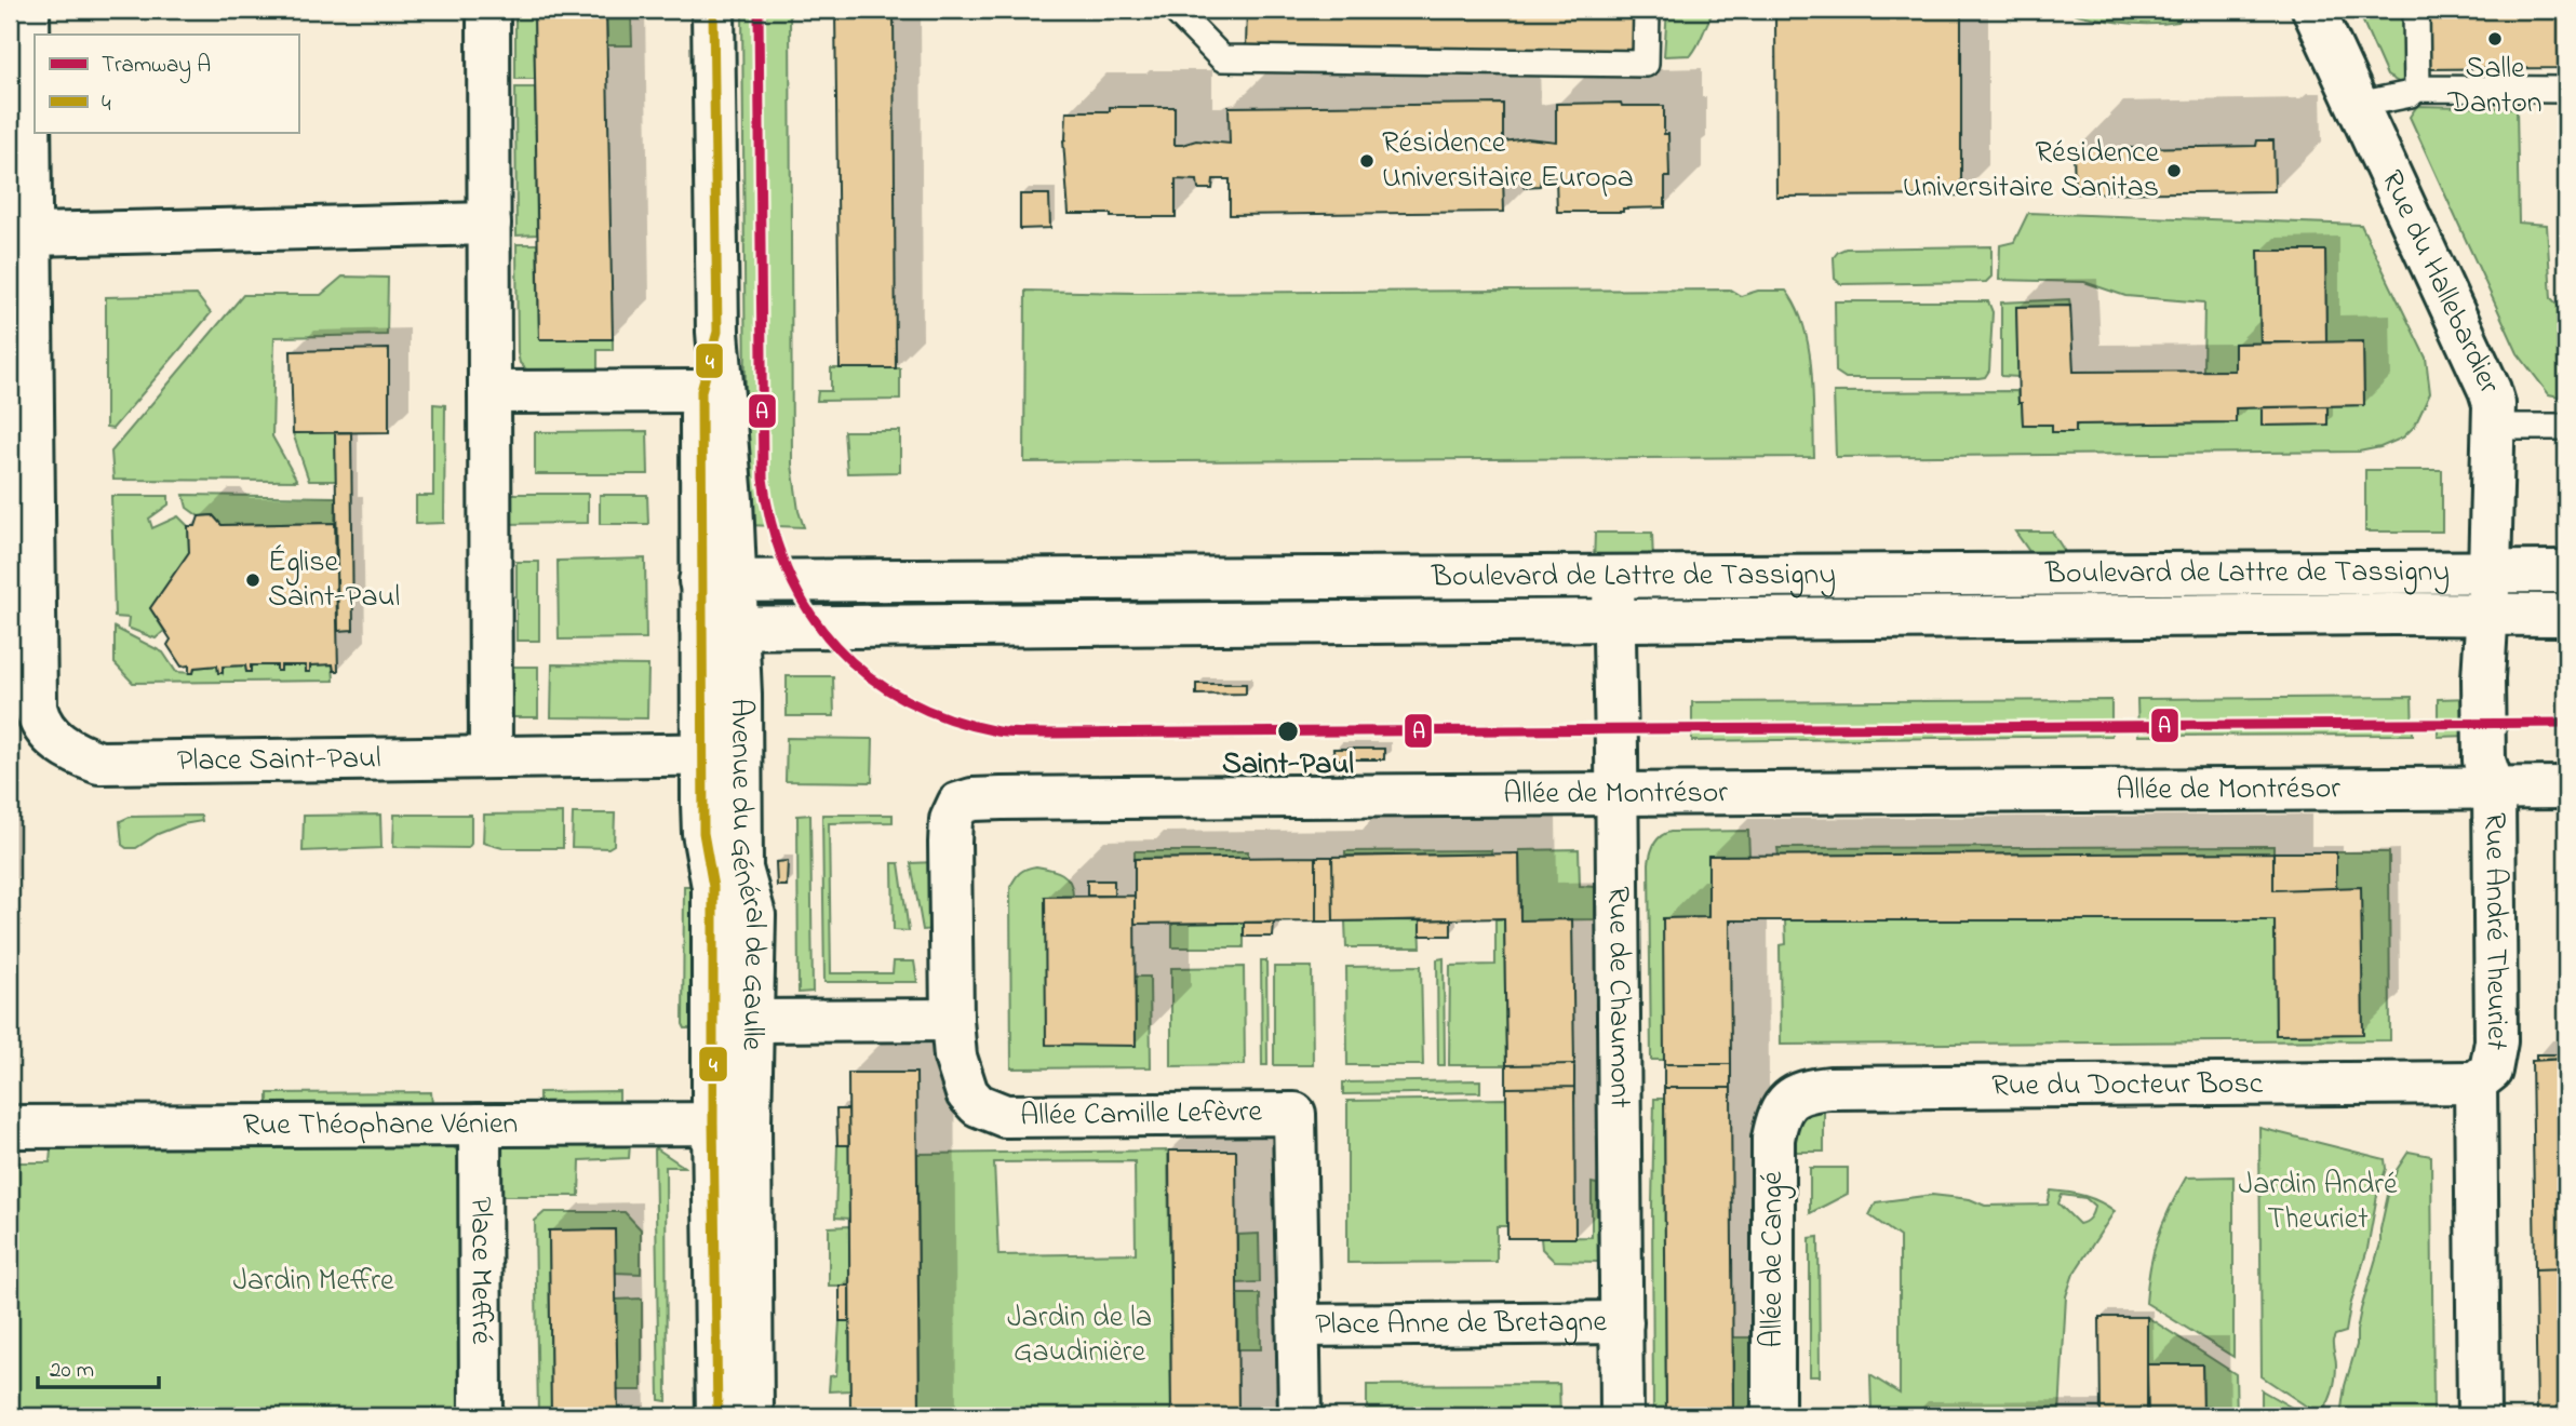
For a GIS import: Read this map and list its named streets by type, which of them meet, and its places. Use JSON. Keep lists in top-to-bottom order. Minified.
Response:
{"streets":{"street":["Rue du Hallebardier","Boulevard de Lattre de Tassigny","Place Saint-Paul","Allée de Montrésor","Avenue du Général de Gaulle","Rue André Theuriet","Rue de Chaumont","Rue du Docteur Bosc","Allée Camille Lefèvre","Rue Théophane Vénien","Allée de Cangé","Place Meffré","Place Anne de Bretagne"]},"crossings":[["Rue du Hallebardier","Boulevard de Lattre de Tassigny"],["Rue du Hallebardier","Rue André Theuriet"],["Boulevard de Lattre de Tassigny","Avenue du Général de Gaulle"],["Boulevard de Lattre de Tassigny","Rue André Theuriet"],["Boulevard de Lattre de Tassigny","Rue de Chaumont"],["Place Saint-Paul","Avenue du Général de Gaulle"],["Allée de Montrésor","Rue André Theuriet"],["Allée de Montrésor","Rue de Chaumont"],["Allée de Montrésor","Allée Camille Lefèvre"],["Avenue du Général de Gaulle","Rue Théophane Vénien"],["Rue André Theuriet","Rue du Docteur Bosc"],["Rue de Chaumont","Place Anne de Bretagne"],["Rue du Docteur Bosc","Allée de Cangé"],["Allée Camille Lefèvre","Place Anne de Bretagne"],["Rue Théophane Vénien","Place Meffré"]],"parks":["Jardin André Theuriet","Jardin Meffre","Jardin de la Gaudinière"],"places":["Salle Danton","Résidence Universitaire Europa","Résidence Universitaire Sanitas","Église Saint-Paul","Saint-Paul"],"lines":["tram line A","transit line 4"],"legend":["Tramway A","4"],"scale_bar":"20 m"}
